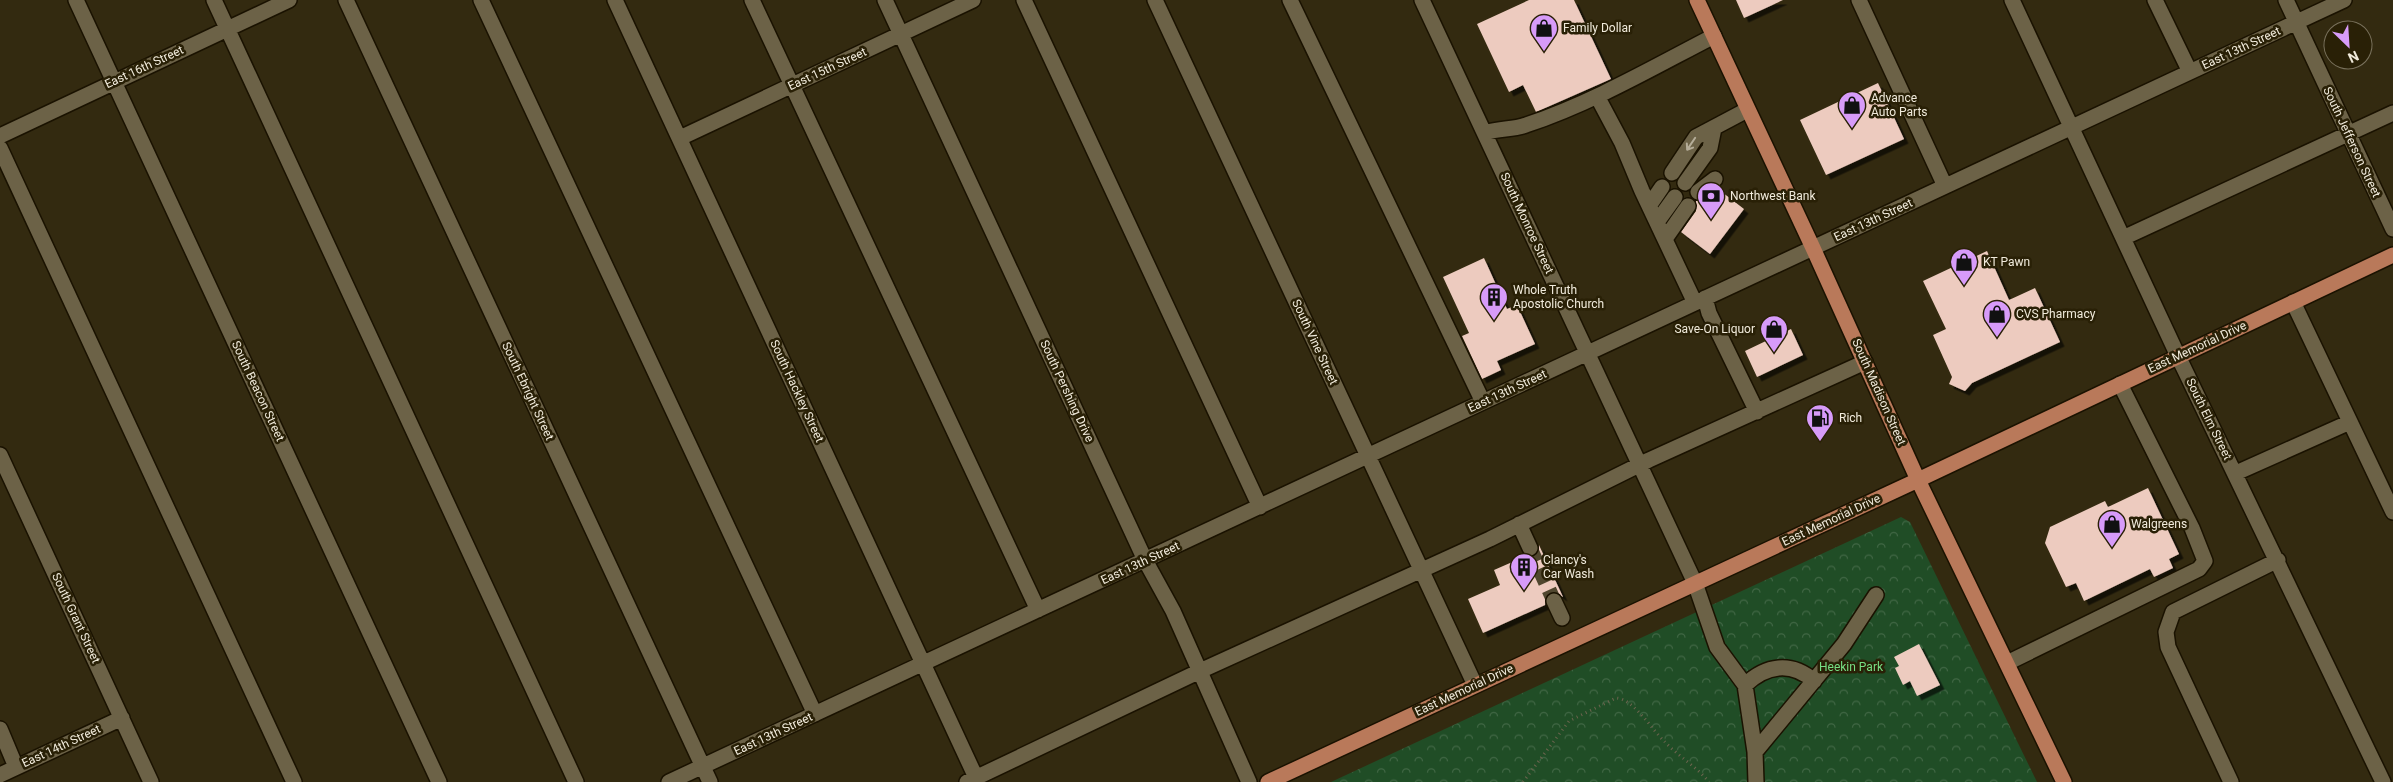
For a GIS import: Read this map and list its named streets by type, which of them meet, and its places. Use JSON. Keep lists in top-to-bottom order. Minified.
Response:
{"streets":{"main road":["East Memorial Drive","South Madison Street"],"street":["East 13th Street","East 16th Street","East 15th Street","South Jefferson Street","South Monroe Street","South Vine Street","South Beacon Street","South Ebright Street","South Hackley Street","South Pershing Drive","South Elm Street","South Grant Street","East 14th Street"]},"crossings":[["East 13th Street","South Jefferson Street"],["East 13th Street","South Monroe Street"],["East 13th Street","South Vine Street"],["East 13th Street","South Ebright Street"],["East 13th Street","South Hackley Street"],["East 13th Street","South Pershing Drive"],["East 13th Street","South Madison Street"],["East 13th Street","South Elm Street"],["East 16th Street","South Beacon Street"],["East 15th Street","South Hackley Street"],["East 15th Street","South Pershing Drive"],["South Monroe Street","East Memorial Drive"],["South Vine Street","East Memorial Drive"],["East Memorial Drive","South Madison Street"],["East Memorial Drive","South Elm Street"],["South Grant Street","East 14th Street"]],"parks":["Heekin Park"],"places":{"shop":["Family Dollar","Advance Auto Parts","KT Pawn","CVS Pharmacy","Save-On Liquor","Walgreens"],"bank":["Northwest Bank"],"building":["Whole Truth Apostolic Church","Clancy's Car Wash"],"fuel station":["Rich"]},"north":"bottom right"}
